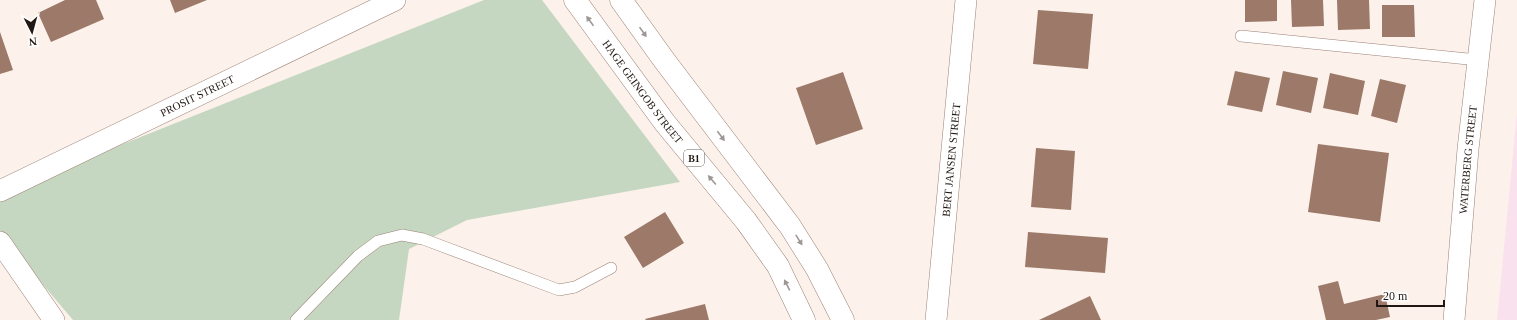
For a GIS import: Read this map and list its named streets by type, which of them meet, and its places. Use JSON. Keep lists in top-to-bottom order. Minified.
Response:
{"streets":{"highway":["HAGE GEINGOB STREET","B1"],"street":["PROSIT STREET","BERT JANSEN STREET","WATERBERG STREET"]},"scale_bar":"20 m","north":"bottom"}
